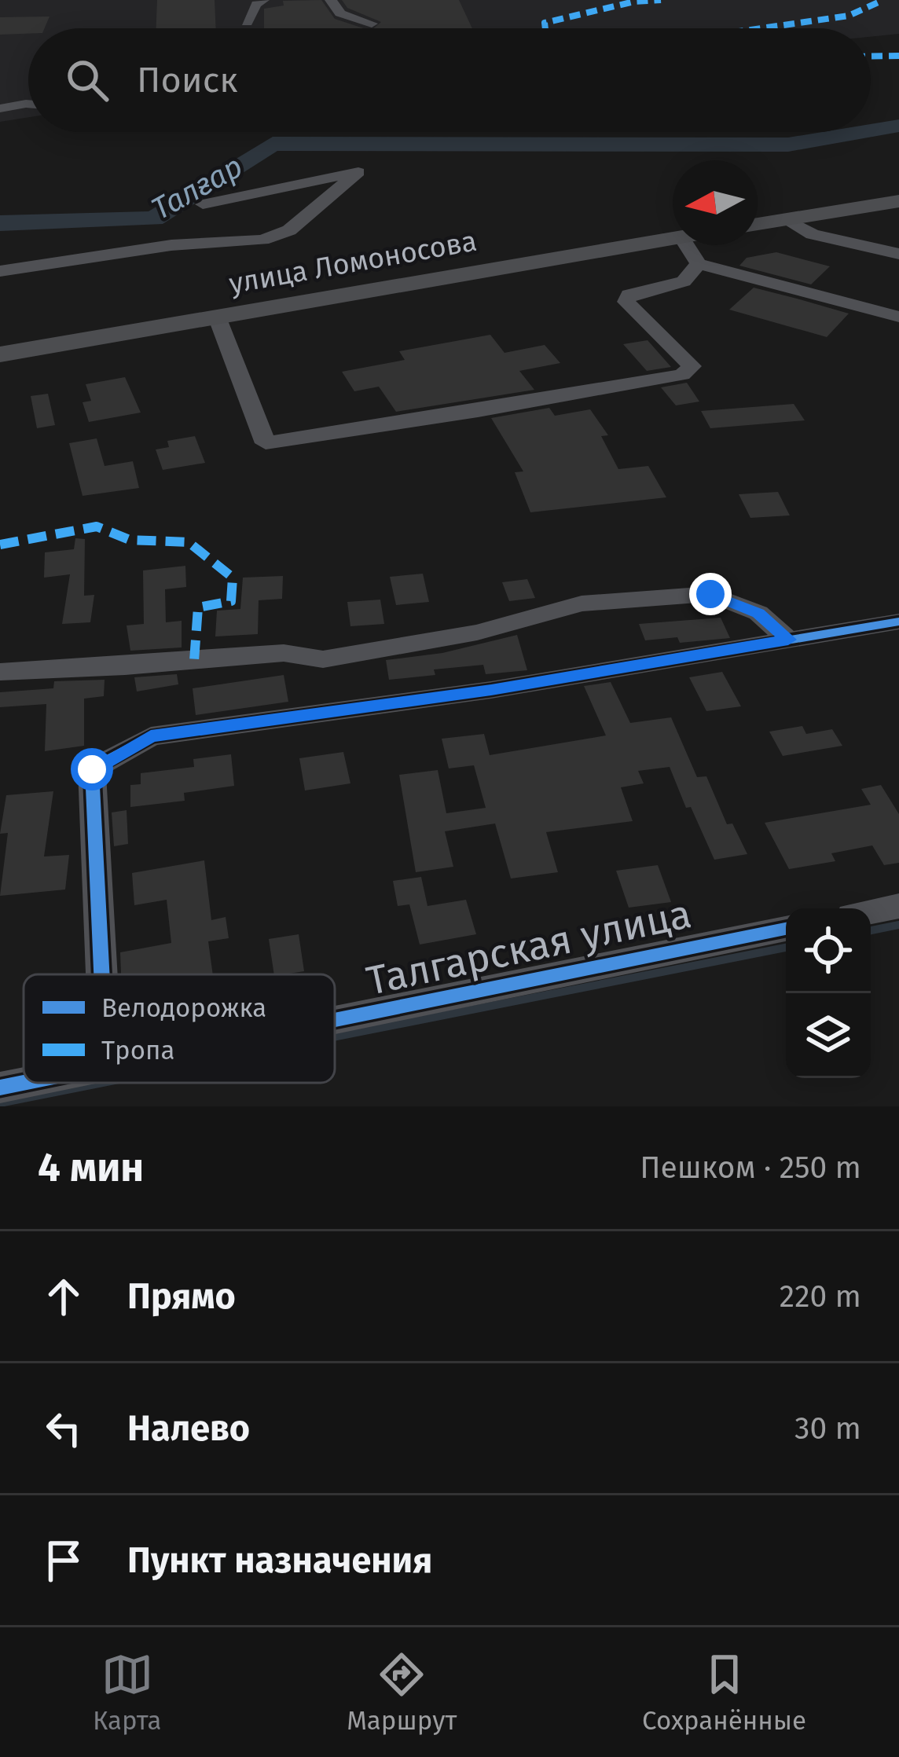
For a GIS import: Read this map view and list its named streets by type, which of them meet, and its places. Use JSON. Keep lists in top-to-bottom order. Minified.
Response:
{"streets":{"main road":["улица Ломоносова"],"street":["Талгарская улица"]},"water":["Талғар"],"legend":["Велодорожка","Тропа"],"north":"left","page":{"search":"Поиск","heading":["4 мин","Пешком · 250 m"],"list":[["Прямо","220 m"],["Налево","30 m"],"Пункт назначения"],"nav":["Карта","Маршрут","Сохранённые"]}}
